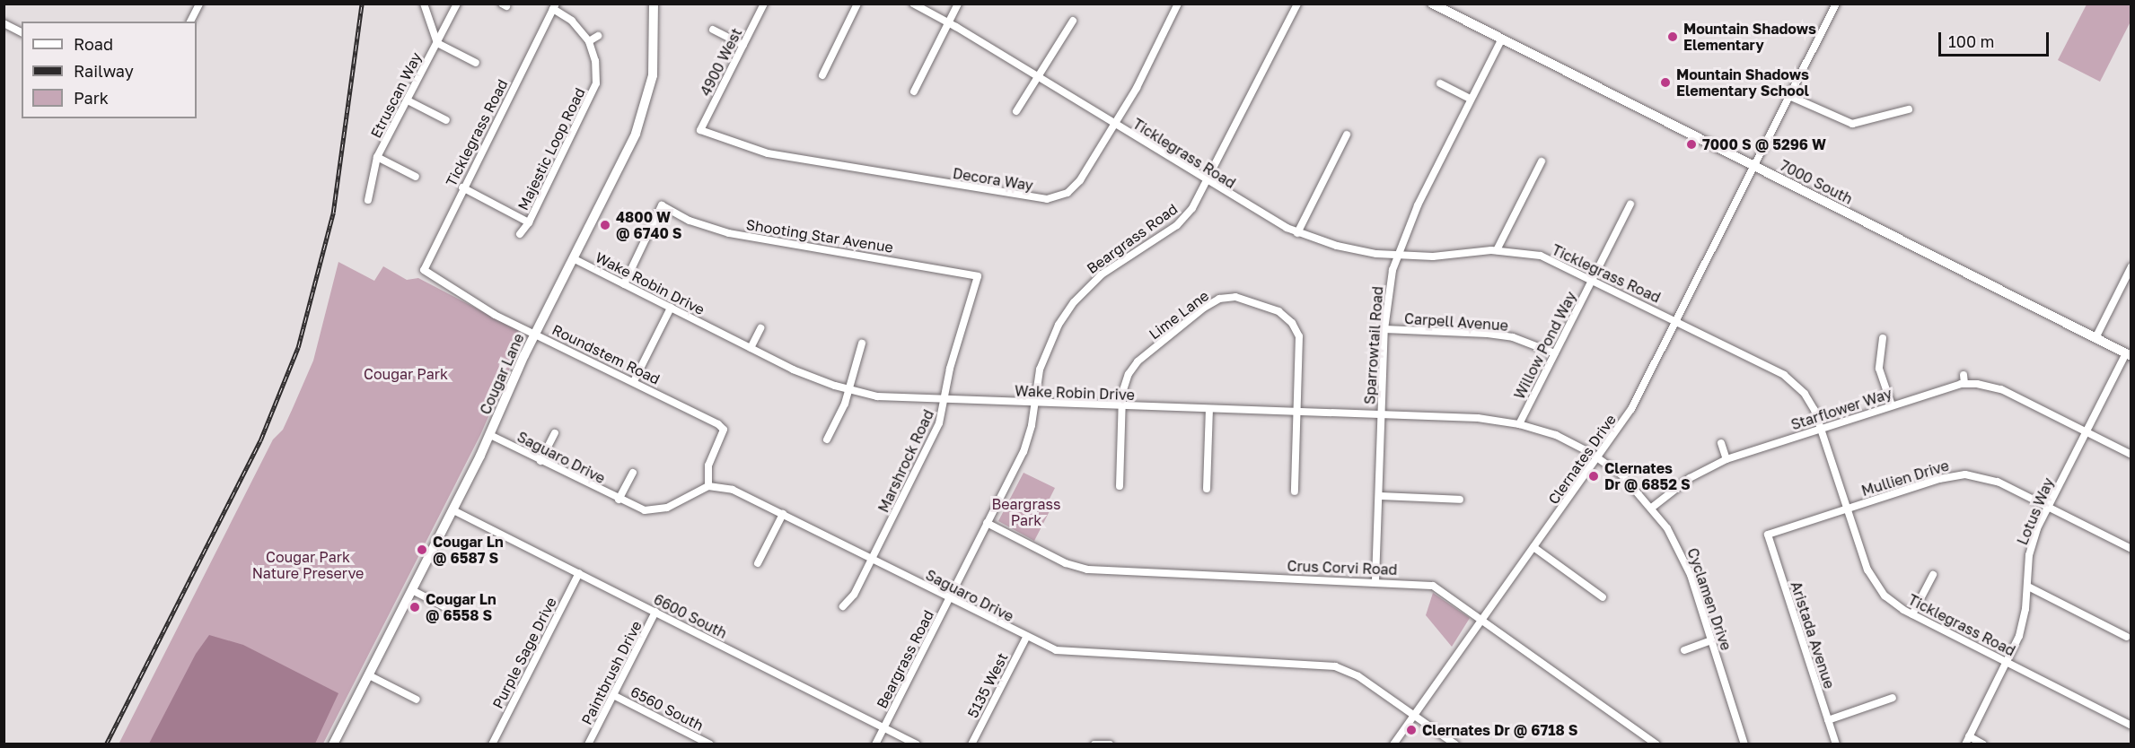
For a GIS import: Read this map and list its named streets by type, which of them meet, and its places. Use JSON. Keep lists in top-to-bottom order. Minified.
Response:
{"streets":{"main road":["7000 South","Cougar Lane"],"street":["4900 West","Etruscan Way","Ticklegrass Road","Majestic Loop Road","Decora Way","Shooting Star Avenue","Beargrass Road","Wake Robin Drive","Lime Lane","Carpell Avenue","Sparrowtail Road","Willow Pond Way","Roundstem Road","Starflower Way","Saguaro Drive","Clernates Drive","Marshrock Road","Mullien Drive","Lotus Way","Crus Corvi Road","Cyclamen Drive","6600 South","Aristada Avenue","Purple Sage Drive","Paintbrush Drive","5135 West","6560 South"]},"crossings":[["4900 West","Decora Way"],["Ticklegrass Road","Majestic Loop Road"],["Ticklegrass Road","Decora Way"],["Ticklegrass Road","Beargrass Road"],["Ticklegrass Road","Sparrowtail Road"],["Ticklegrass Road","Willow Pond Way"],["Ticklegrass Road","Roundstem Road"],["Ticklegrass Road","Starflower Way"],["Ticklegrass Road","Clernates Drive"],["Ticklegrass Road","Mullien Drive"],["Ticklegrass Road","Lotus Way"],["7000 South","Sparrowtail Road"],["7000 South","Clernates Drive"],["7000 South","Lotus Way"],["Shooting Star Avenue","Wake Robin Drive"],["Shooting Star Avenue","Marshrock Road"],["Beargrass Road","Wake Robin Drive"],["Beargrass Road","Saguaro Drive"],["Beargrass Road","Crus Corvi Road"],["Beargrass Road","6600 South"],["Wake Robin Drive","Lime Lane"],["Wake Robin Drive","Sparrowtail Road"],["Wake Robin Drive","Willow Pond Way"],["Wake Robin Drive","Cougar Lane"],["Wake Robin Drive","Clernates Drive"],["Wake Robin Drive","Marshrock Road"],["Wake Robin Drive","Cyclamen Drive"],["Carpell Avenue","Sparrowtail Road"],["Carpell Avenue","Willow Pond Way"],["Sparrowtail Road","Crus Corvi Road"],["Roundstem Road","Cougar Lane"],["Roundstem Road","Saguaro Drive"],["Cougar Lane","Saguaro Drive"],["Cougar Lane","6600 South"],["Starflower Way","Lotus Way"],["Starflower Way","Cyclamen Drive"],["Saguaro Drive","Clernates Drive"],["Saguaro Drive","Marshrock Road"],["Saguaro Drive","5135 West"],["Clernates Drive","Crus Corvi Road"],["Clernates Drive","Cyclamen Drive"],["Mullien Drive","Lotus Way"],["Mullien Drive","Aristada Avenue"],["6600 South","Purple Sage Drive"],["6600 South","Paintbrush Drive"],["Paintbrush Drive","6560 South"]],"parks":["Cougar Park","Beargrass Park","Cougar Park Nature Preserve"],"places":["Mountain Shadows Elementary","Mountain Shadows Elementary School","7000 S @ 5296 W","4800 W @ 6740 S","Clernates Dr @ 6852 S","Cougar Ln @ 6587 S","Cougar Ln @ 6558 S","Clernates Dr @ 6718 S"],"legend":["Road","Railway","Park"],"scale_bar":"100 m"}
